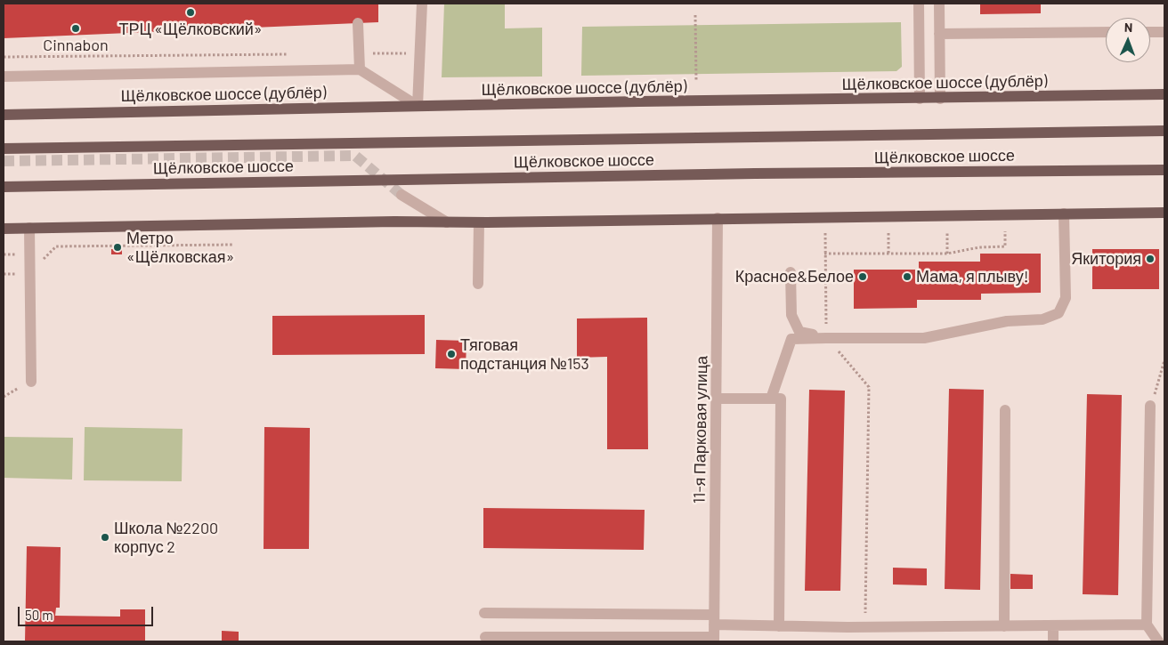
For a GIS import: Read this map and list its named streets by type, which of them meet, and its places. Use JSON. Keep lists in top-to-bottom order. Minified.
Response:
{"streets":{"main road":["Щёлковское шоссе (дублёр)","Щёлковское шоссе"],"street":["11-я Парковая улица"]},"places":["ТРЦ «Щёлковский»","Cinnabon","Метро «Щёлковская»","Якитория","Красное&Белое","Мама, я плыву!","Тяговая подстанция №153","Школа №2200 корпус 2"],"scale_bar":"50 m","north":"top"}
